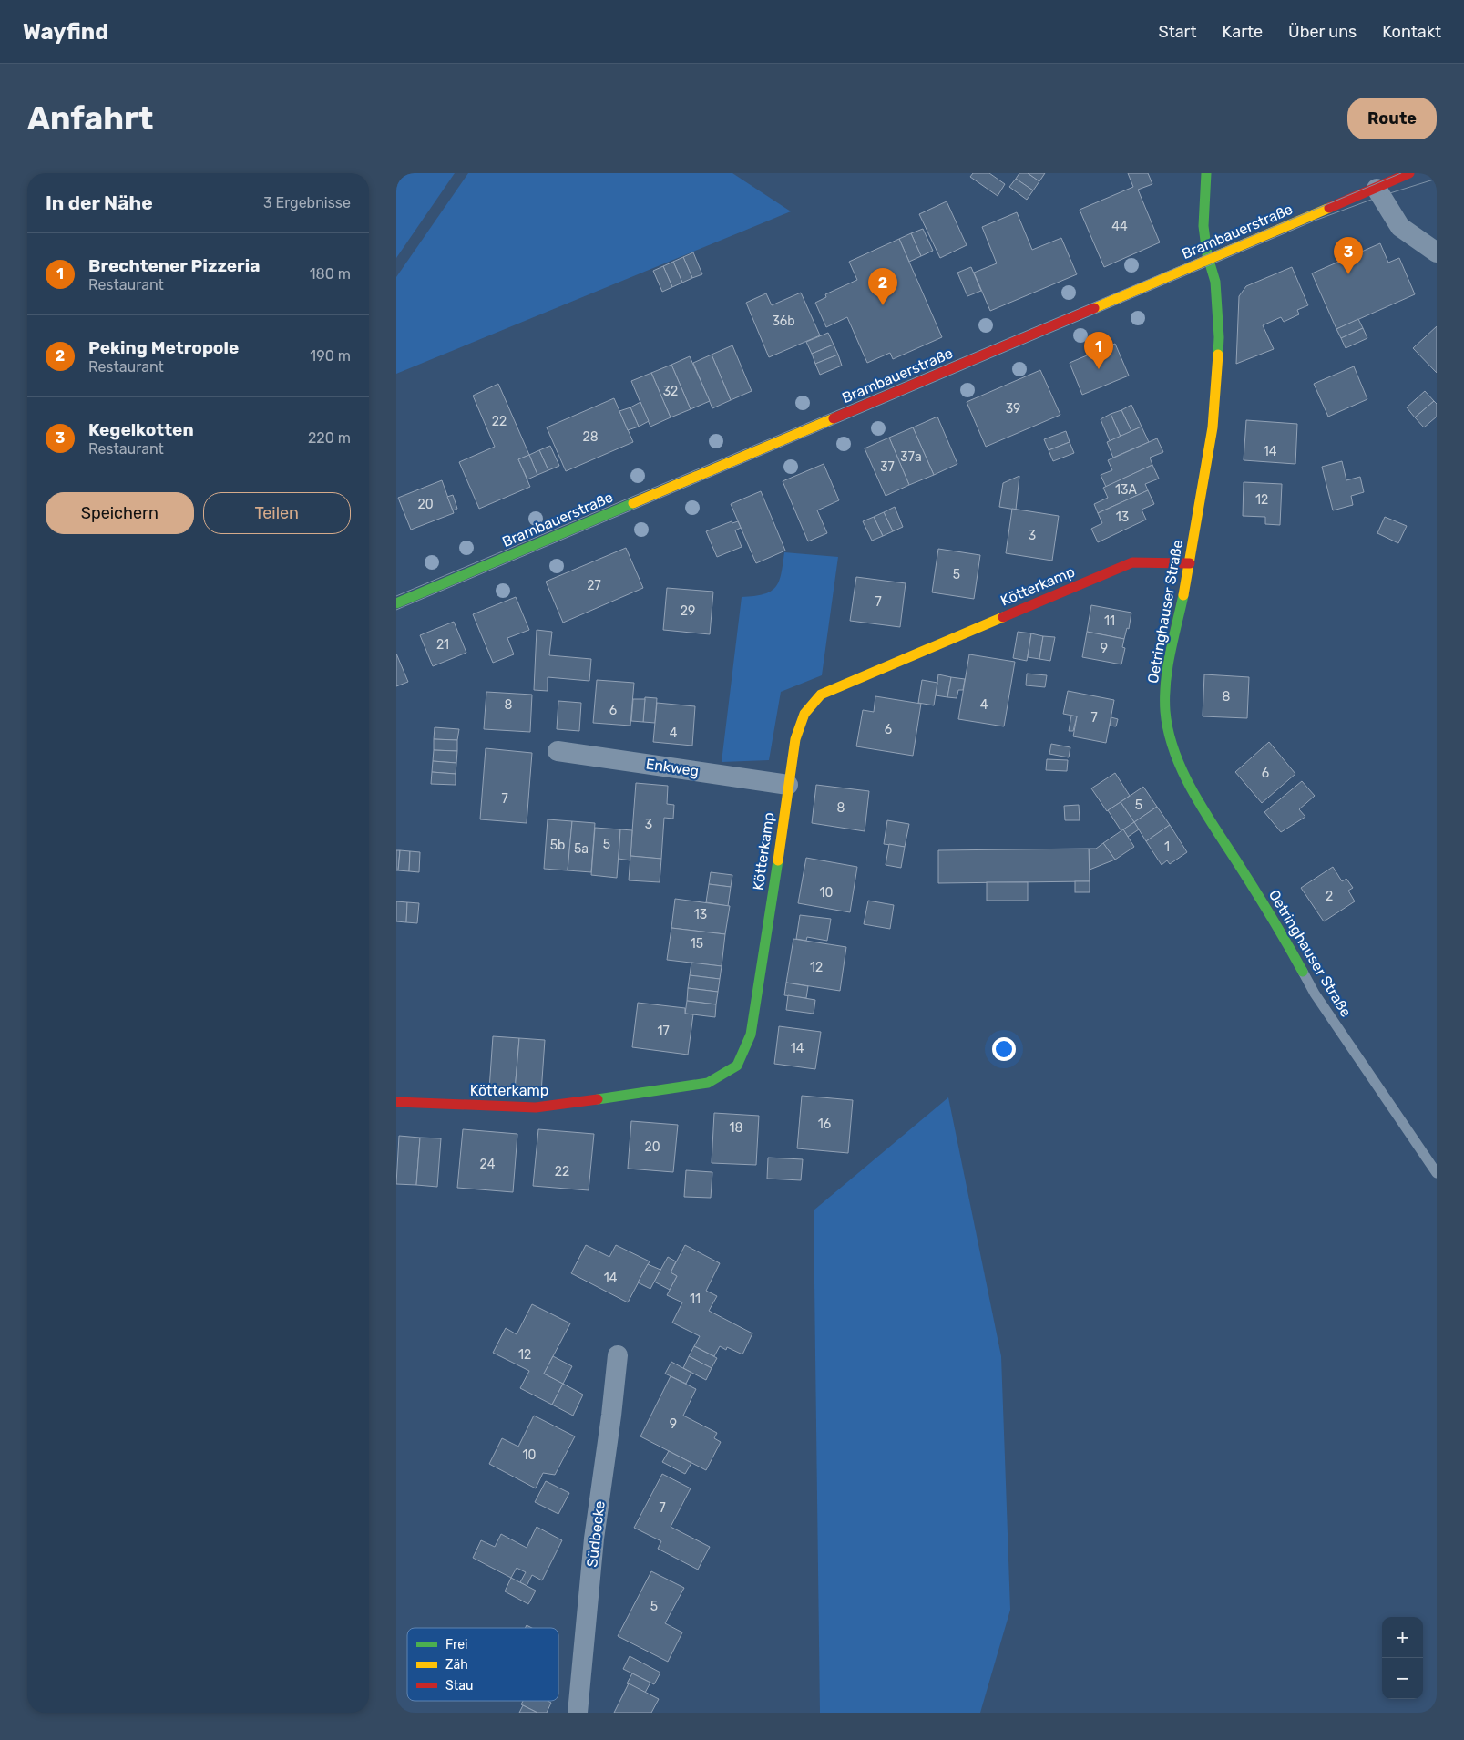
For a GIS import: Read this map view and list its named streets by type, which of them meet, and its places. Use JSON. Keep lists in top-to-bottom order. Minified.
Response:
{"streets":{"street":["Brambauerstraße","Kötterkamp","Oetringhauser Straße","Enkweg","Südbecke"]},"crossings":[["Brambauerstraße","Oetringhauser Straße"],["Kötterkamp","Oetringhauser Straße"],["Kötterkamp","Enkweg"]],"house_numbers":["44","36b","32","39","22","28","14","37a","37","13A","12","20","13","3","5","27","7","29","11","21","9","8","8","4","6","7","6","4","6","7","5","8","3","5","5b","1","5a","10","2","13","15","12","17","14","16","18","20","24","22","14","11","12","9","10","7","5"],"legend":["Frei","Zäh","Stau"],"page":{"header":"Wayfind","nav":["Start","Karte","Über uns","Kontakt"],"buttons":["Route",["Speichern","Teilen"]],"title":"Anfahrt","heading":["In der Nähe","3 Ergebnisse"],"list":[{"mark":"1","name":"Brechtener Pizzeria","note":"Restaurant","value":"180 m"},{"mark":"2","name":"Peking Metropole","note":"Restaurant","value":"190 m"},{"mark":"3","name":"Kegelkotten","note":"Restaurant","value":"220 m"}],"pins":["3","2","1"],"map_buttons":["+","−"]}}
